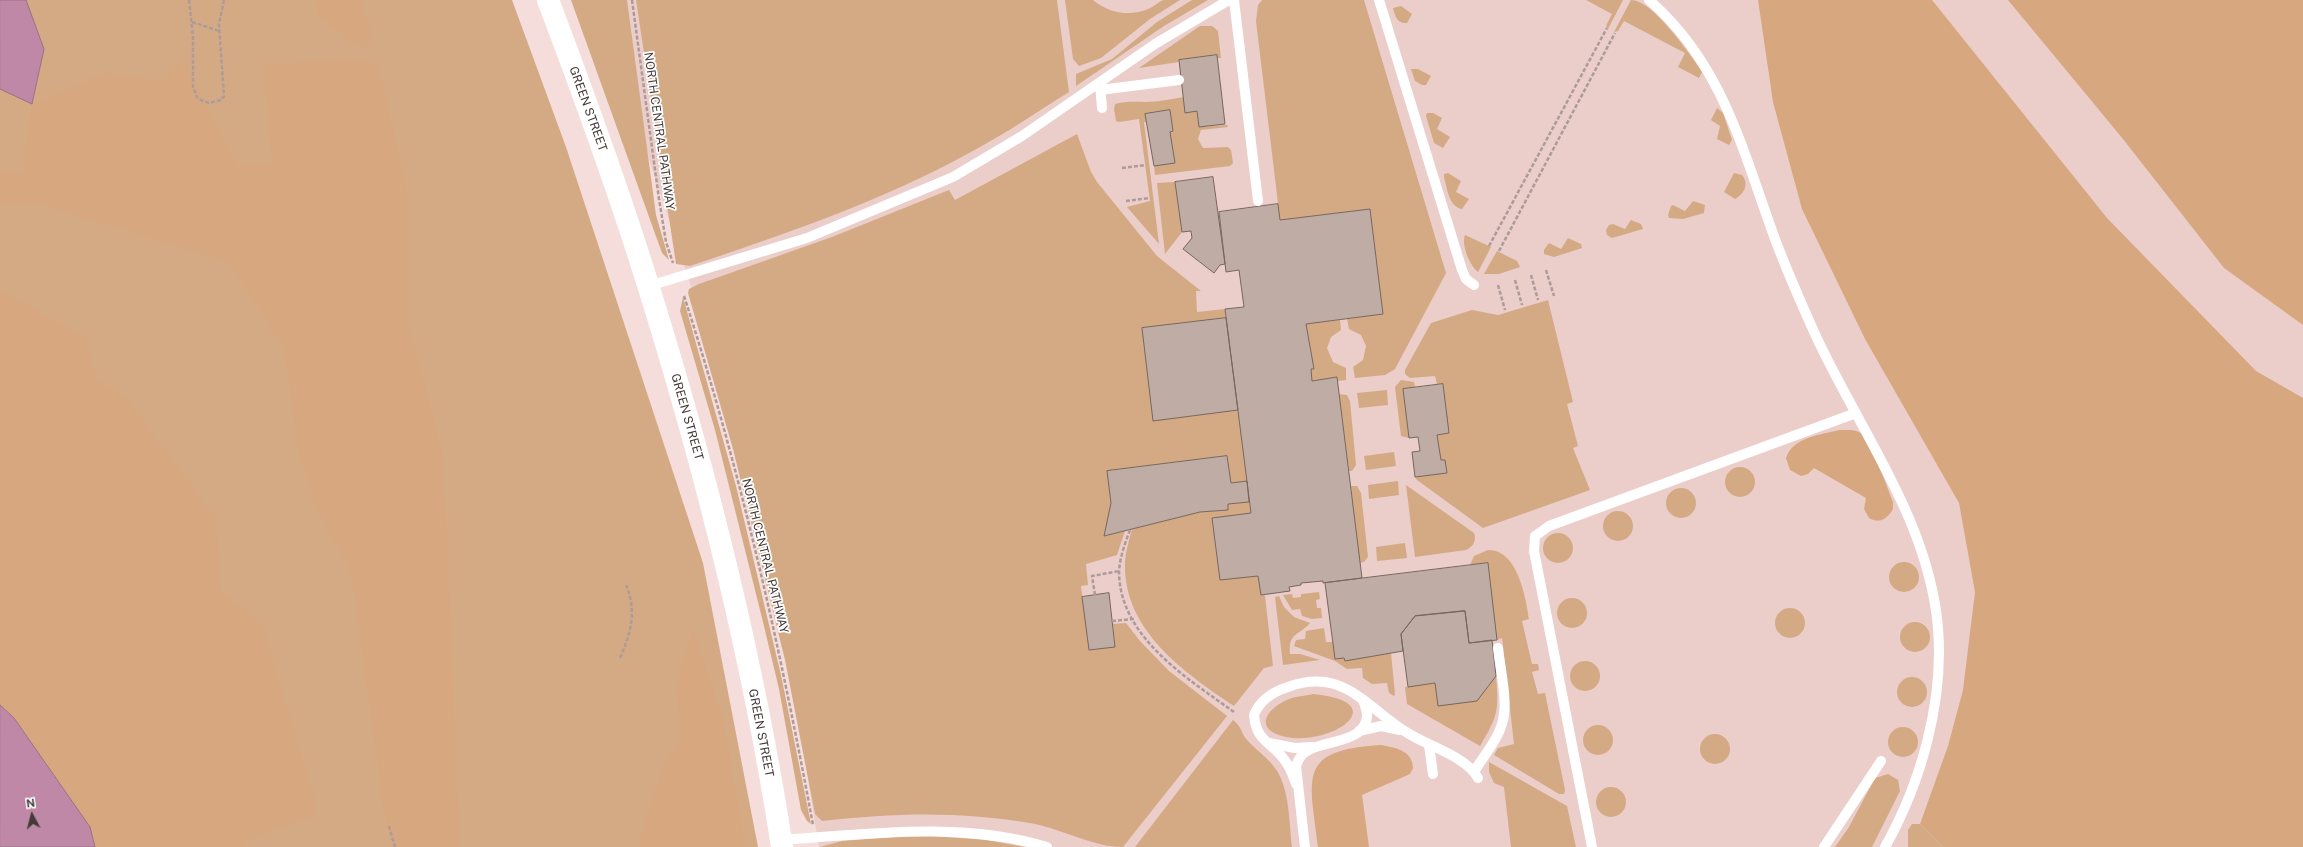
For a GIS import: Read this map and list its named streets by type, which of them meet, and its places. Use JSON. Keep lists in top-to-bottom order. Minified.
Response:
{"streets":{"street":["GREEN STREET"],"path":["NORTH CENTRAL PATHWAY"]},"north":"top"}
